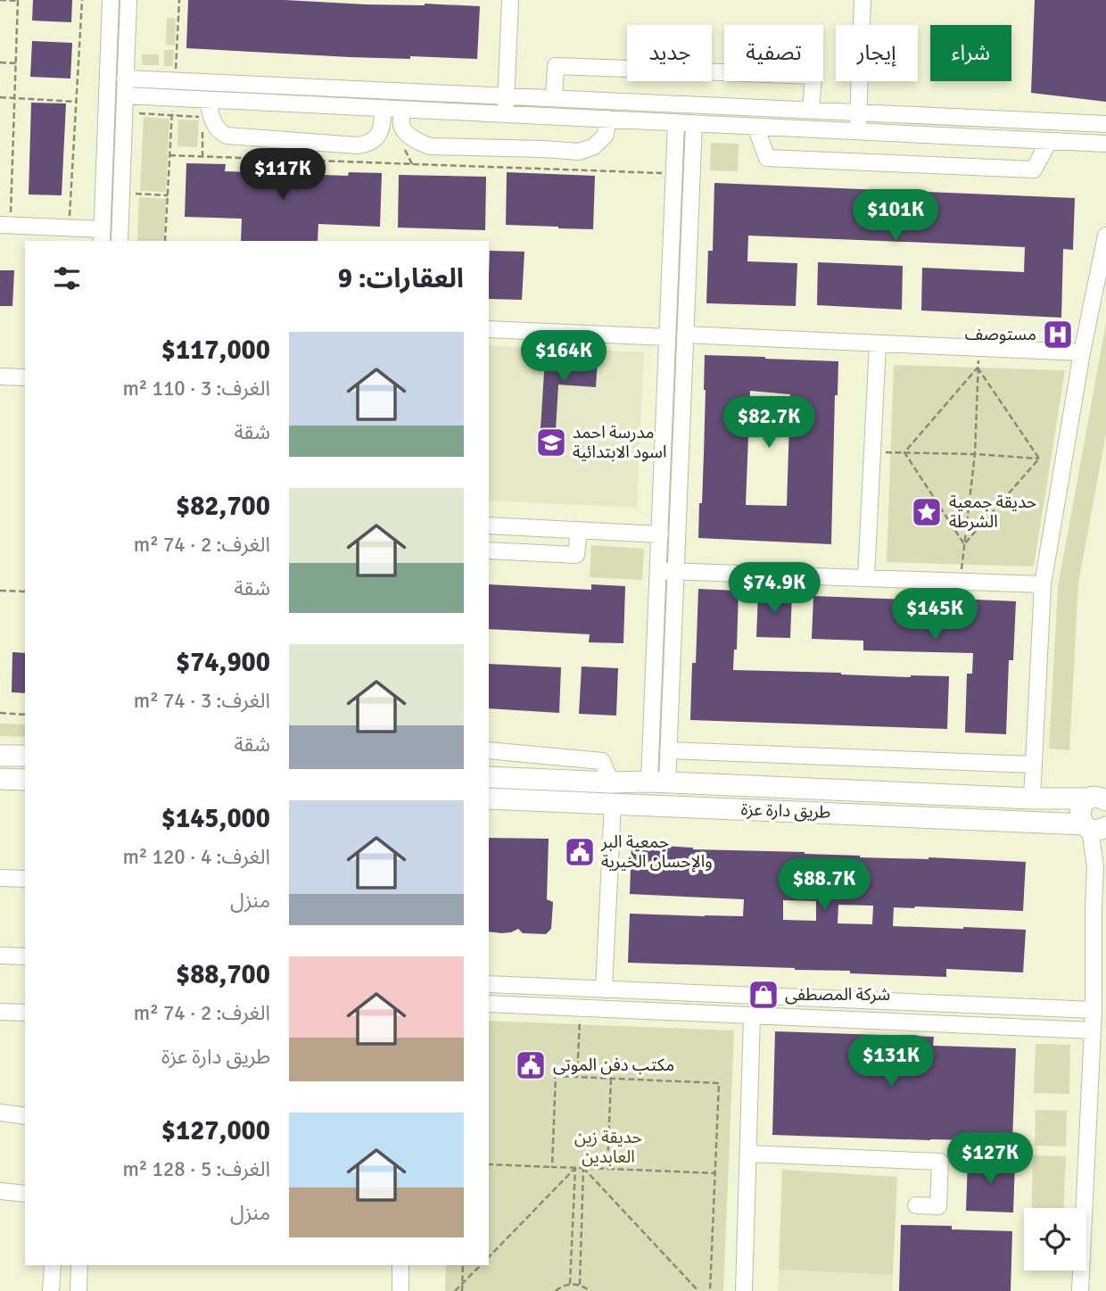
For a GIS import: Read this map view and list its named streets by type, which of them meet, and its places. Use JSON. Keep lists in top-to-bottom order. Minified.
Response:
{"streets":{"main road":["طريق دارة عزة"]},"parks":["حديقة زين العابدين"],"places":{"hospital":["مستوصف"],"school or university":["مدرسة احمد اسود الابتدائية"],"place":["حديقة جمعية الشرطة"],"public building":["جمعية البر والإحسان الخيرية","مكتب دفن الموتى"],"shop":["شركة المصطفى"]},"page":{"chip":["شراء","إيجار","تصفية","جديد"],"price":["$117K","$101K","$164K","$82.7K","$74.9K","$145K","$88.7K","$131K","$127K"],"heading":"العقارات: 9","list":[{"name":"$117,000","note":"الغرف: 3 · 110 m² · شقة"},{"name":"$82,700","note":"الغرف: 2 · 74 m² · شقة"},{"name":"$74,900","note":"الغرف: 3 · 74 m² · شقة"},{"name":"$145,000","note":"الغرف: 4 · 120 m² · منزل"},{"name":"$88,700","note":"الغرف: 2 · 74 m² · طريق دارة عزة"},{"name":"$127,000","note":"الغرف: 5 · 128 m² · منزل"}]}}
